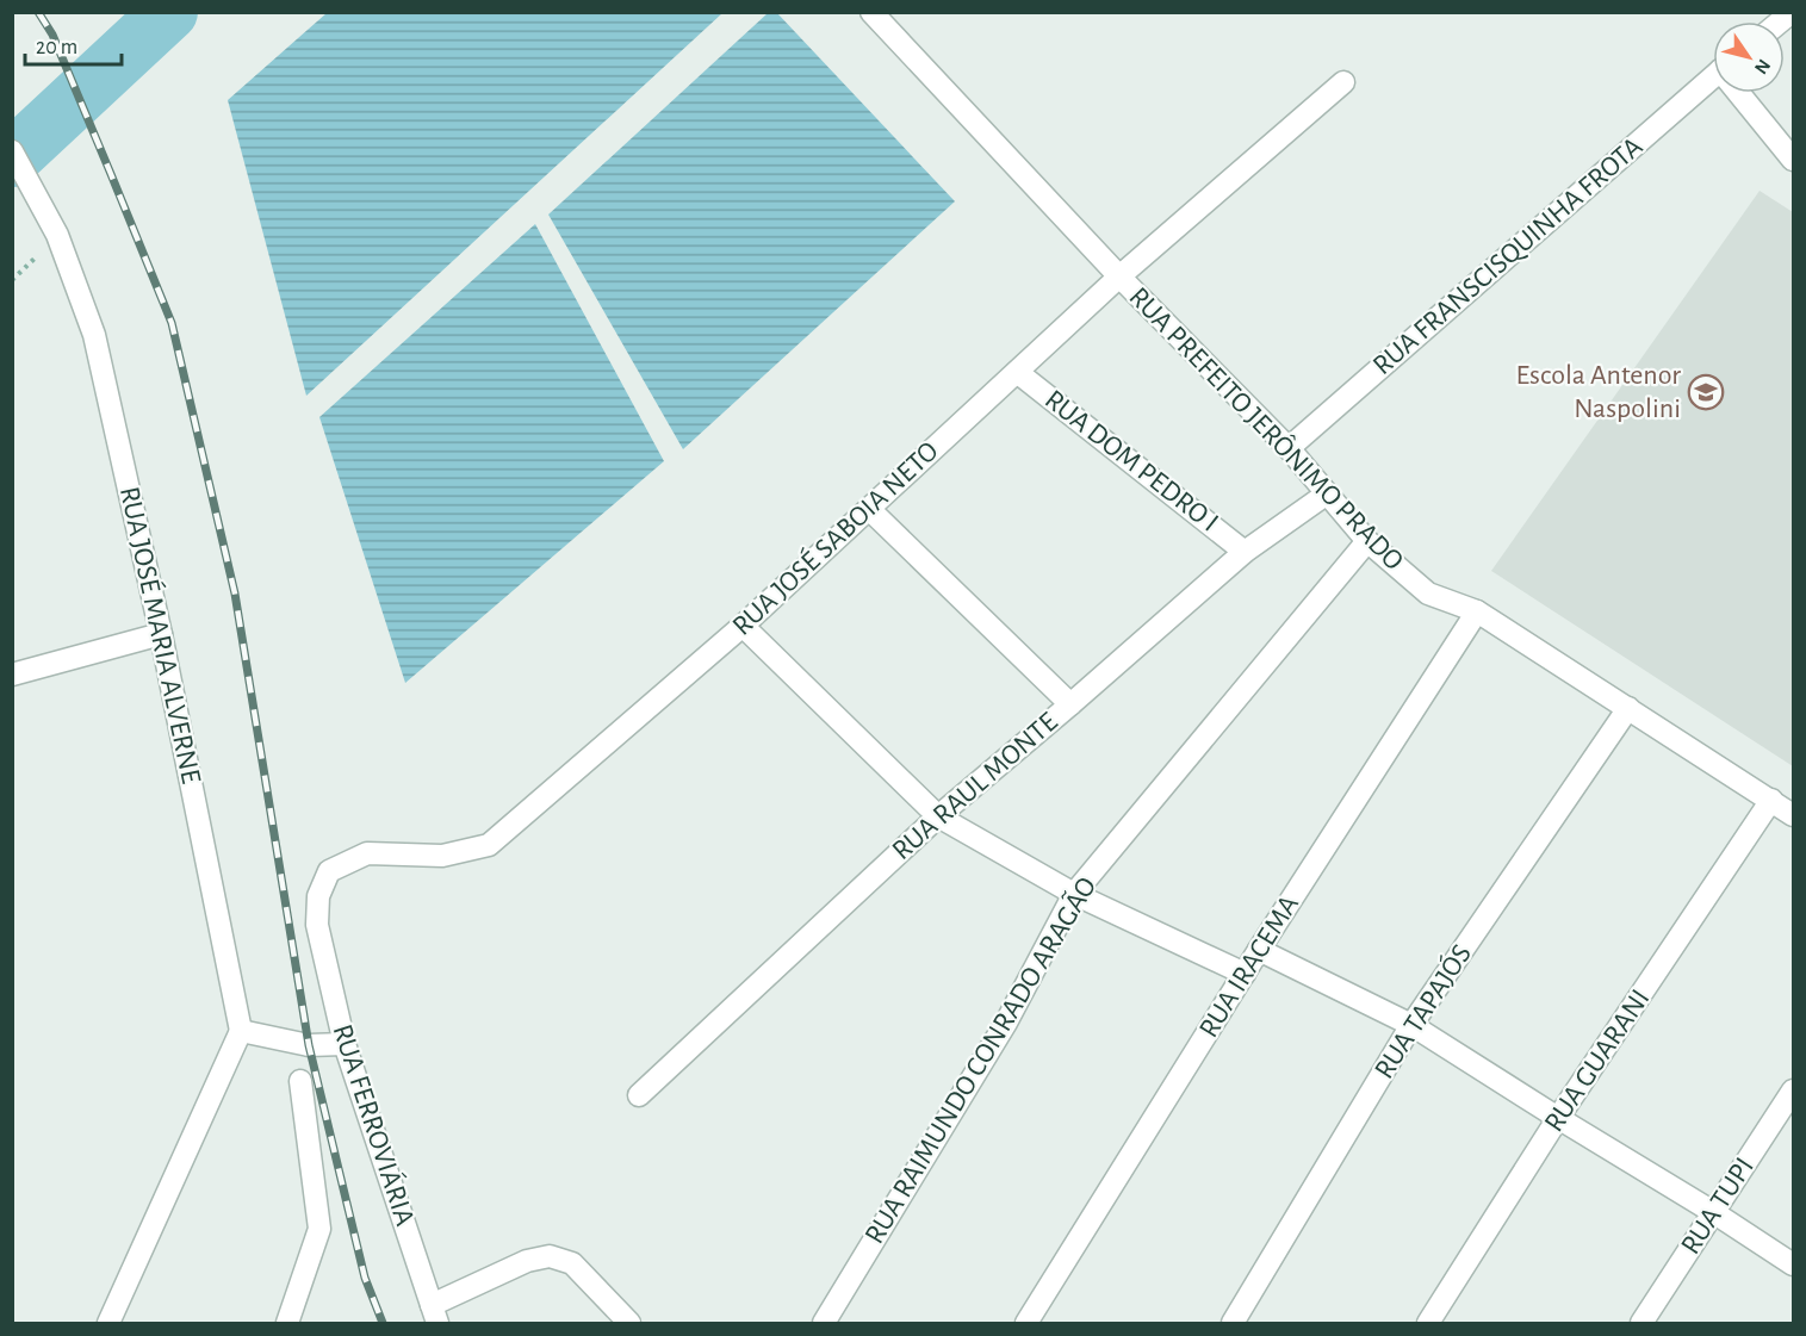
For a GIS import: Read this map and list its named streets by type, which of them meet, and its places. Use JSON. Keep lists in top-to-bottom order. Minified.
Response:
{"streets":{"street":["RUA FRANSCISQUINHA FROTA","RUA PREFEITO JERÔNIMO PRADO","RUA DOM PEDRO I","RUA JOSÉ SABOIA NETO","RUA JOSÉ MARIA ALVERNE","RUA RAUL MONTE","RUA IRACEMA","RUA TAPAJÓS","RUA RAIMUNDO CONRADO ARAGÃO","RUA GUARANI","RUA FERROVIÁRIA","RUA TUPI"]},"crossings":[["RUA FRANSCISQUINHA FROTA","RUA PREFEITO JERÔNIMO PRADO"],["RUA PREFEITO JERÔNIMO PRADO","RUA JOSÉ SABOIA NETO"],["RUA PREFEITO JERÔNIMO PRADO","RUA RAUL MONTE"],["RUA PREFEITO JERÔNIMO PRADO","RUA IRACEMA"],["RUA PREFEITO JERÔNIMO PRADO","RUA TAPAJÓS"],["RUA PREFEITO JERÔNIMO PRADO","RUA RAIMUNDO CONRADO ARAGÃO"],["RUA PREFEITO JERÔNIMO PRADO","RUA GUARANI"],["RUA DOM PEDRO I","RUA JOSÉ SABOIA NETO"],["RUA DOM PEDRO I","RUA RAUL MONTE"],["RUA JOSÉ SABOIA NETO","RUA FERROVIÁRIA"]],"places":{"school or university":["Escola Antenor Naspolini"]},"scale_bar":"20 m","north":"bottom right"}
